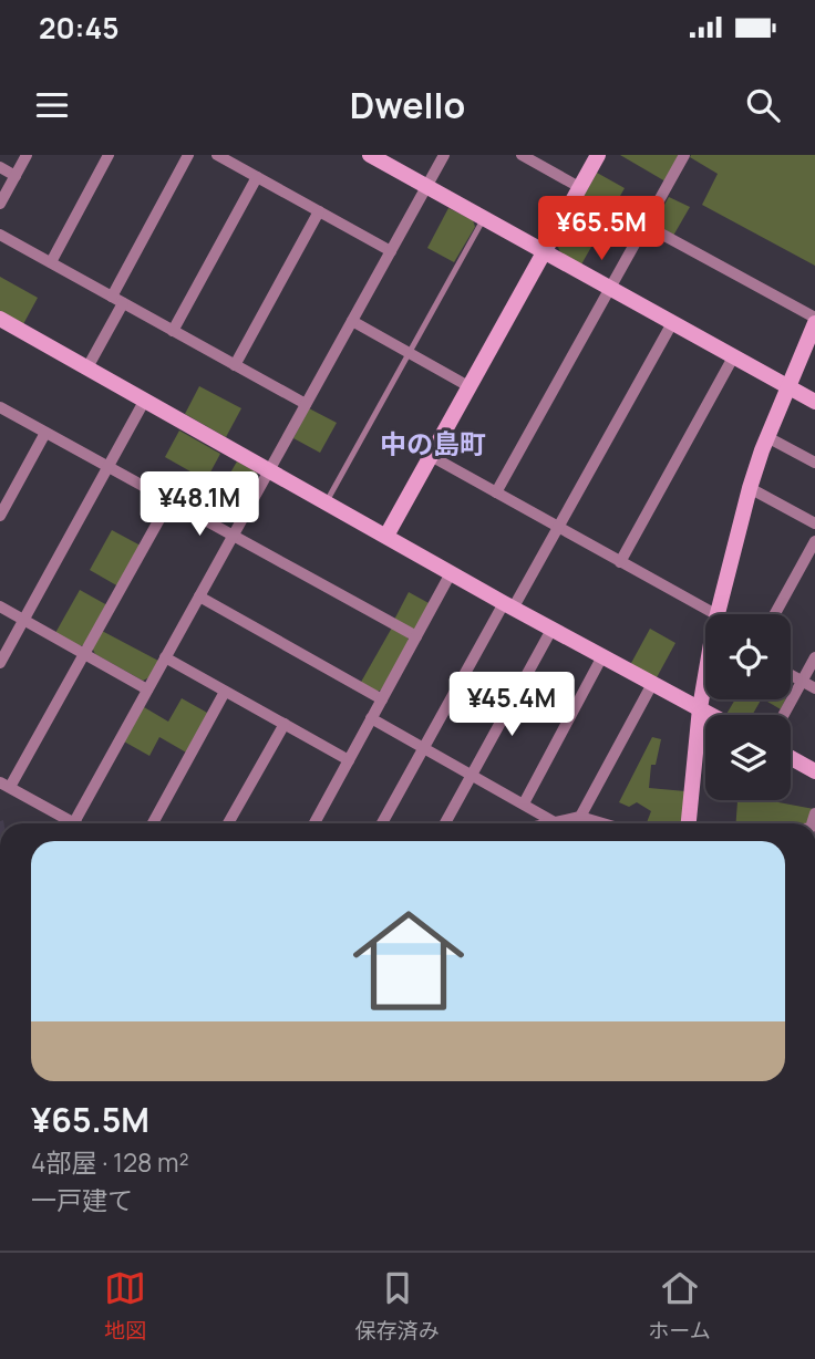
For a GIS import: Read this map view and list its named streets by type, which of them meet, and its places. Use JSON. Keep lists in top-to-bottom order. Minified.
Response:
{"districts":["中の島町"],"page":{"status":"20:45","header":"Dwello","price":["¥65.5M","¥48.1M","¥45.4M"],"list":[{"name":"¥65.5M","note":"4部屋 · 128 m² · 一戸建て"}],"tabs":["地図","保存済み","ホーム"]}}
